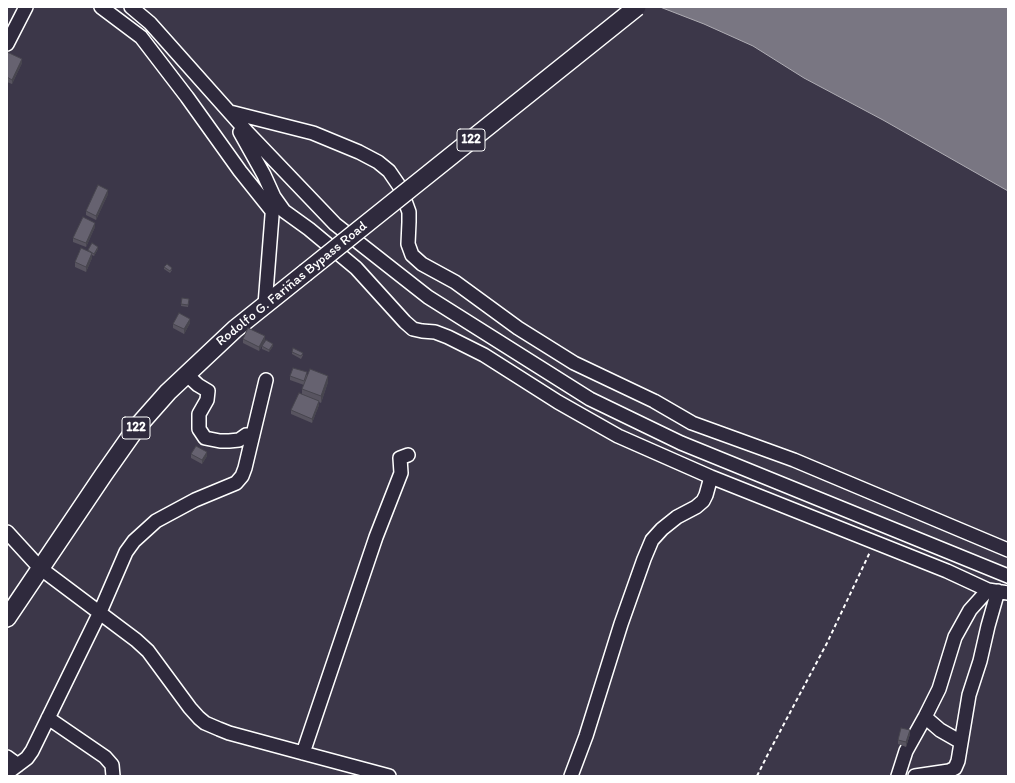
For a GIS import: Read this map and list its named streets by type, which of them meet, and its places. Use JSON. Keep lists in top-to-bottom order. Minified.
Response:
{"streets":{"main road":["122","Rodolfo G. Fariñas Bypass Road"]}}
